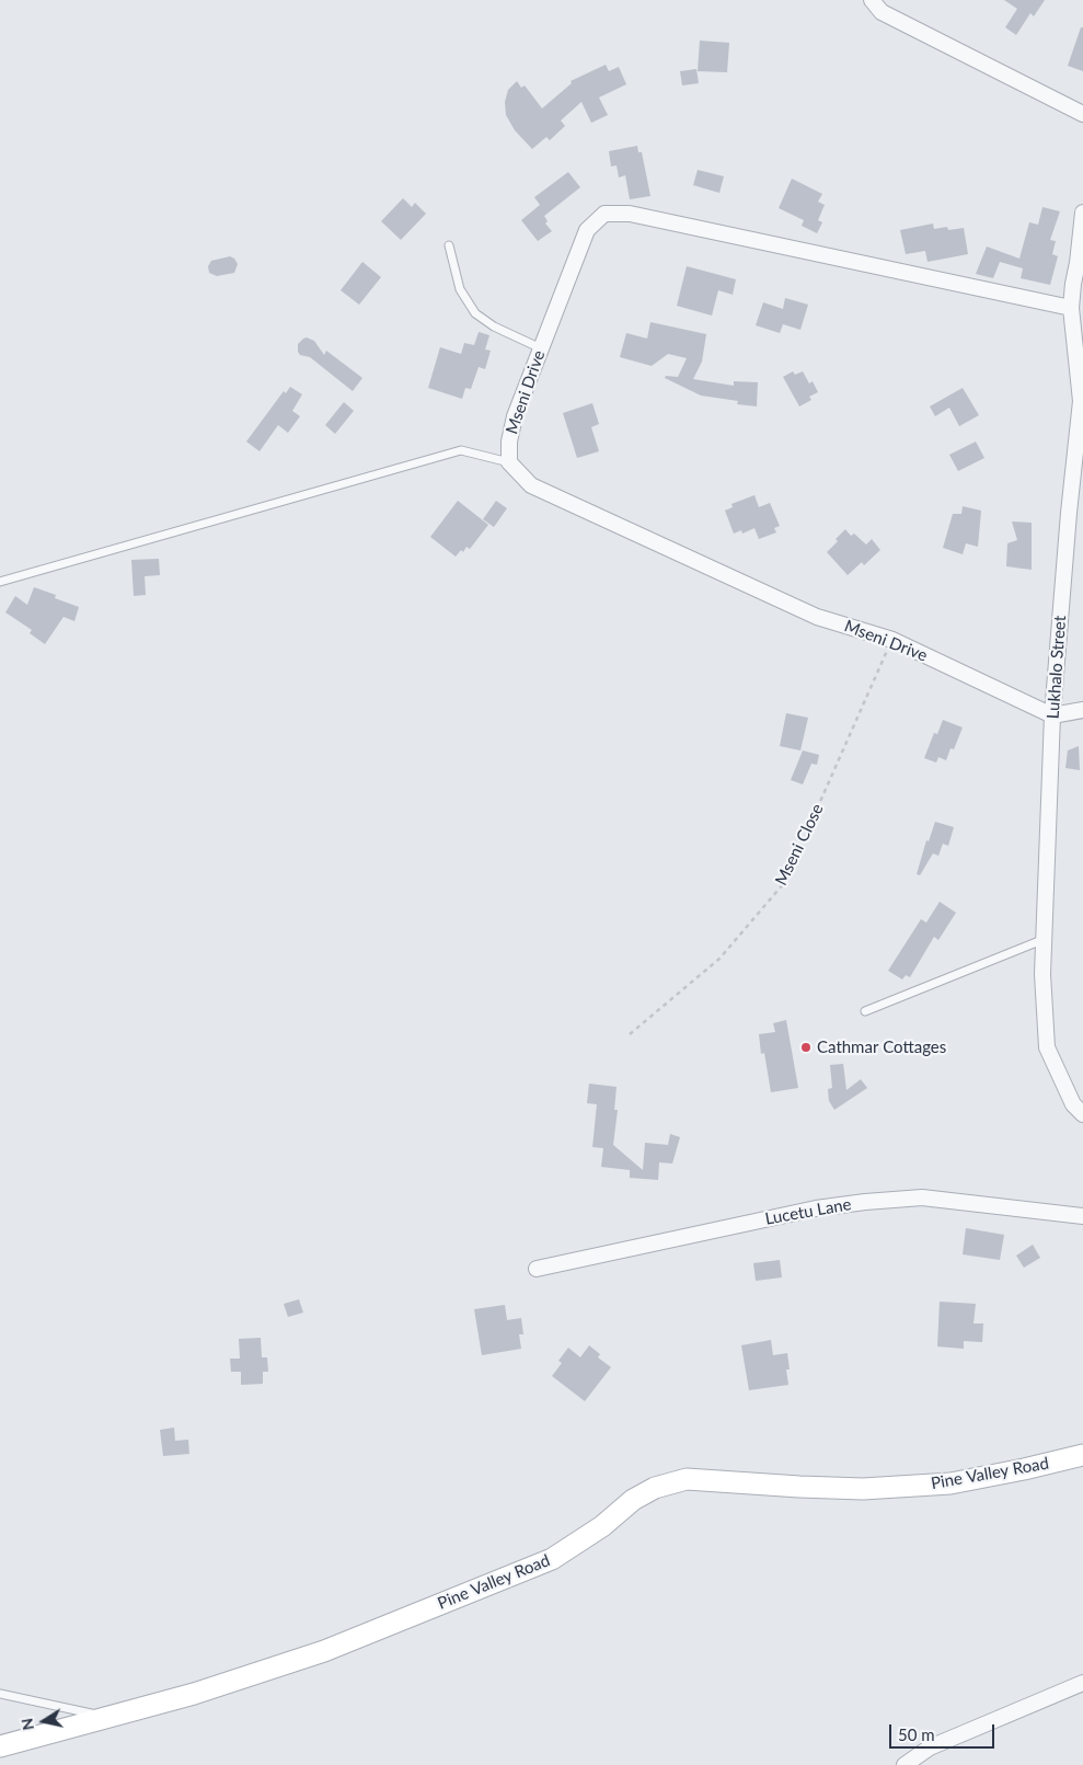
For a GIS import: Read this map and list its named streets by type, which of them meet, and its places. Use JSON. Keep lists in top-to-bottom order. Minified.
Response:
{"streets":{"main road":["Pine Valley Road"],"street":["Mseni Drive","Lukhalo Street","Lucetu Lane"],"path":["Mseni Close"]},"crossings":[["Mseni Drive","Lukhalo Street"],["Mseni Drive","Mseni Close"]],"places":["Cathmar Cottages"],"scale_bar":"50 m","north":"left"}
